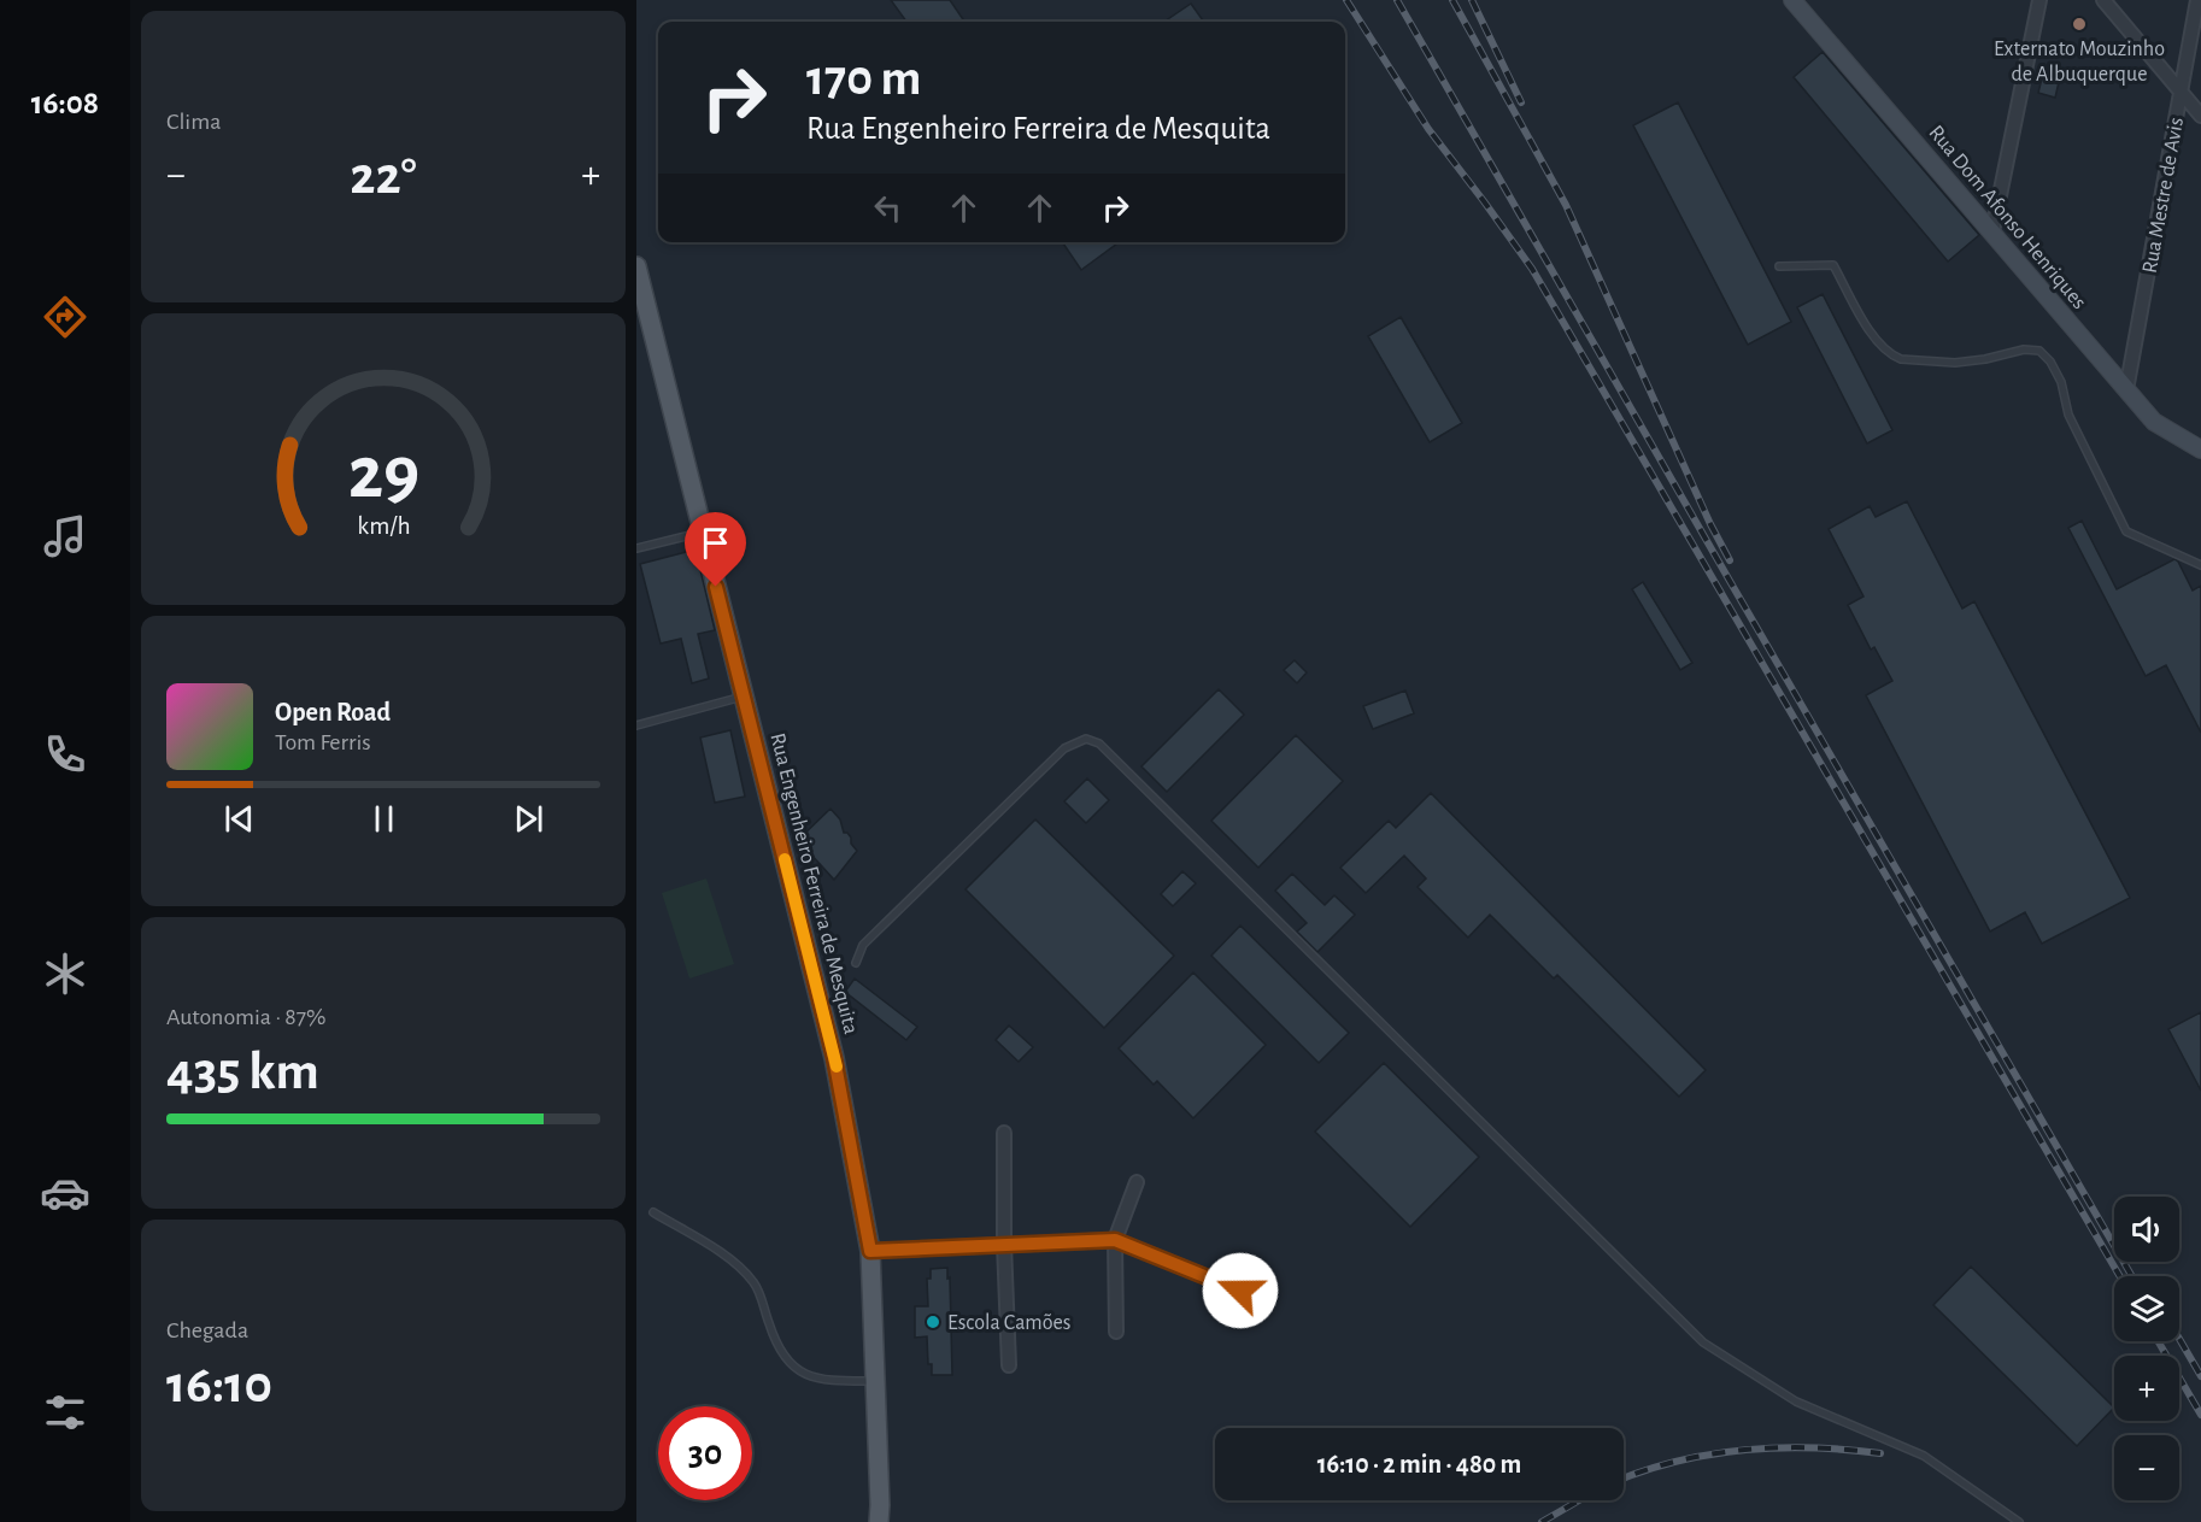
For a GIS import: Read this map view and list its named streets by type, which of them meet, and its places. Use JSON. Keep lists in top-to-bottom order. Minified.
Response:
{"streets":{"main road":["Rua Engenheiro Ferreira de Mesquita"],"street":["Rua Mestre de Avis","Rua Dom Afonso Henriques"]},"crossings":[["Rua Mestre de Avis","Rua Dom Afonso Henriques"]],"places":["Externato Mouzinho de Albuquerque","Escola Camões"],"page":{"tabs":"16:08","tile":["Clima",["Autonomia · 87%","435 km"],["Chegada","16:10"]],"turn":["170 m","Rua Engenheiro Ferreira de Mesquita"],"heat":["−","22°","+"],"song":["Open Road","Tom Ferris"],"map_buttons":["+","−"],"limit":"30","trip":"16:10 · 2 min · 480 m","gauge":["29","km/h"]}}
